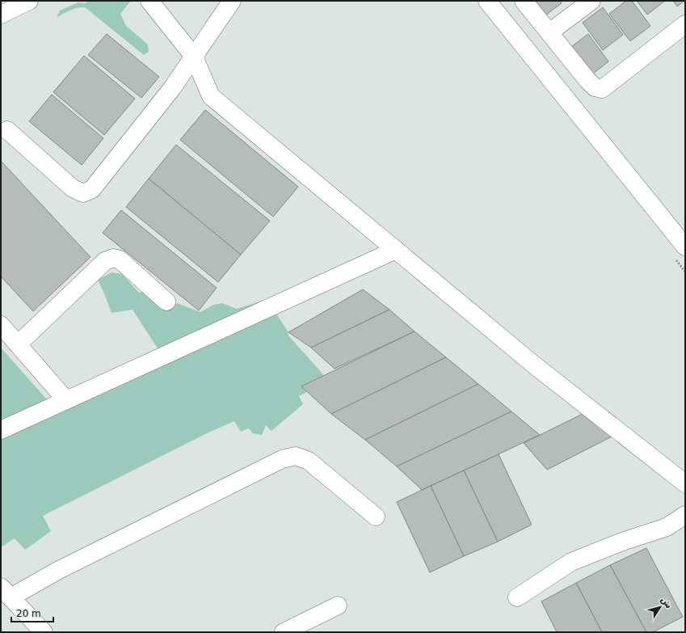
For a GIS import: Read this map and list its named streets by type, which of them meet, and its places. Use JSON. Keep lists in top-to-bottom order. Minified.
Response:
{"scale_bar":"20 m","north":"top right"}
